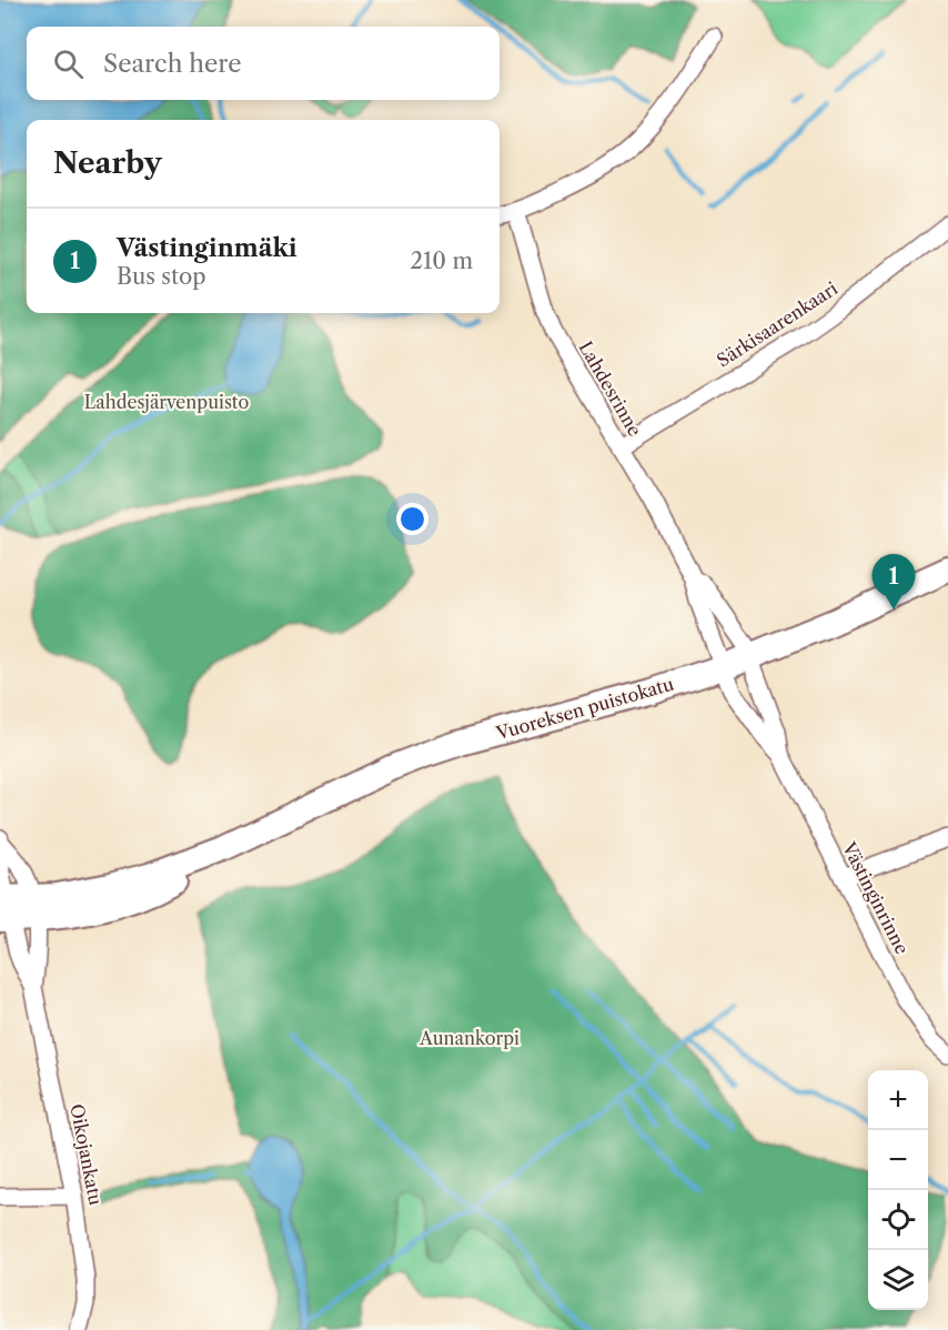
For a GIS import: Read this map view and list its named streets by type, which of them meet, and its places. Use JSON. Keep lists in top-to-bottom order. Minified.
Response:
{"streets":{"main road":["Vuoreksen puistokatu"],"street":["Särkisaarenkaari","Lahdesrinne","Västinginrinne","Oikojankatu"]},"crossings":[["Särkisaarenkaari","Lahdesrinne"],["Lahdesrinne","Vuoreksen puistokatu"],["Lahdesrinne","Västinginrinne"],["Vuoreksen puistokatu","Västinginrinne"],["Vuoreksen puistokatu","Oikojankatu"]],"parks":["Lahdesjärvenpuisto","Aunankorpi"],"page":{"search":"Search here","heading":"Nearby","list":[{"mark":"1","name":"Västinginmäki","note":"Bus stop","value":"210 m"}],"pins":"1","map_buttons":["+","−"]}}
